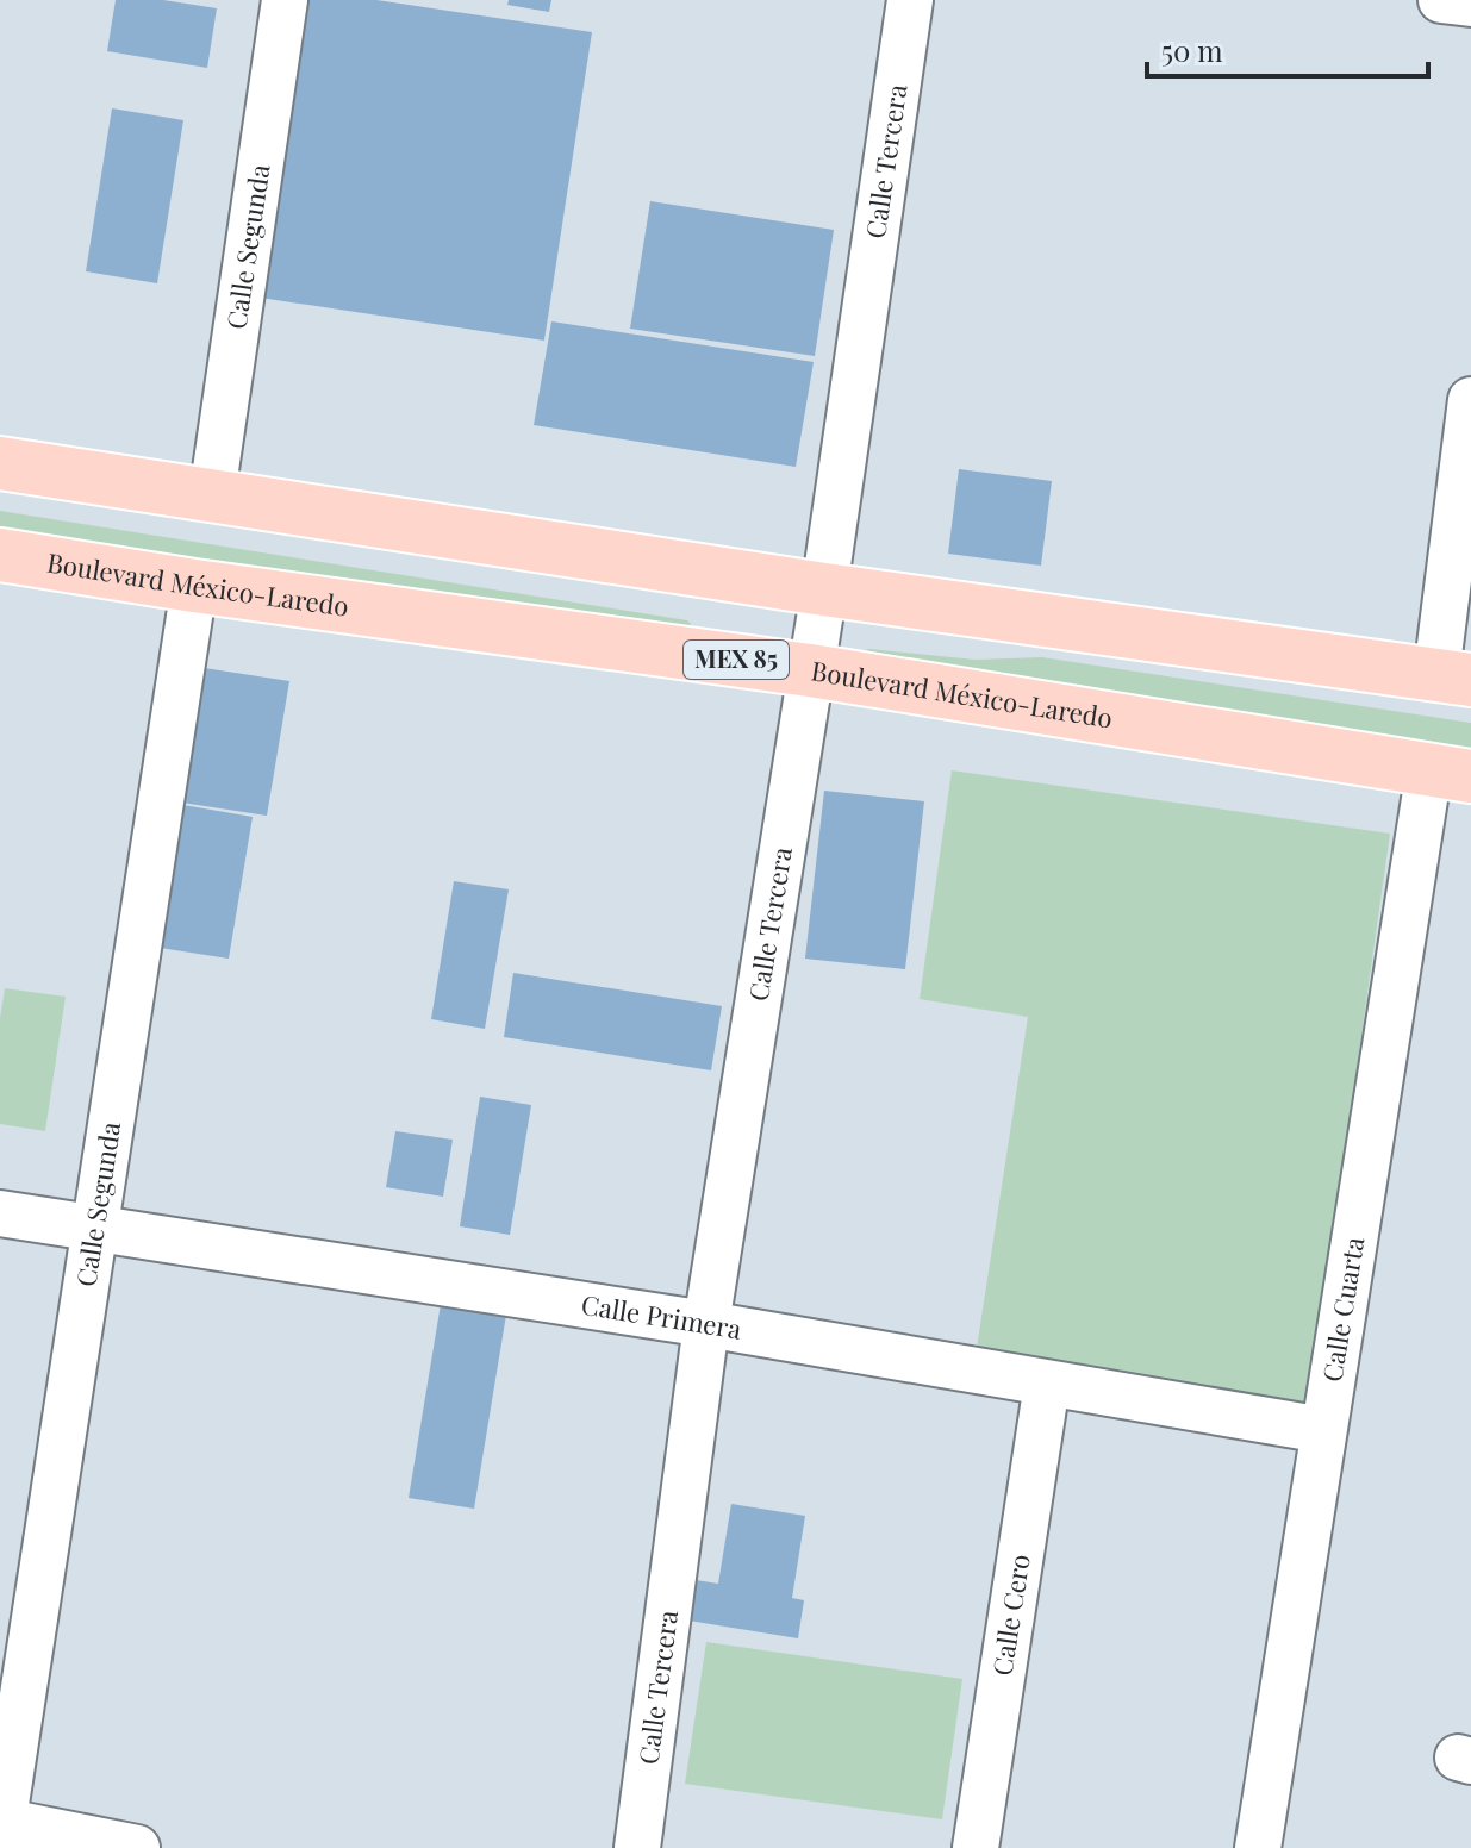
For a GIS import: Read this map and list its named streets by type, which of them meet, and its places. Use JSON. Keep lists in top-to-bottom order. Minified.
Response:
{"streets":{"main road":["Boulevard México-Laredo","MEX 85"],"street":["Calle Tercera","Calle Segunda","Calle Cuarta","Calle Primera","Calle Cero"]},"crossings":[["Calle Tercera","Boulevard México-Laredo"],["Calle Tercera","Calle Primera"],["Calle Segunda","Boulevard México-Laredo"],["Calle Segunda","Calle Primera"],["Boulevard México-Laredo","Calle Cuarta"],["Calle Cuarta","Calle Primera"],["Calle Primera","Calle Cero"]],"scale_bar":"50 m"}
